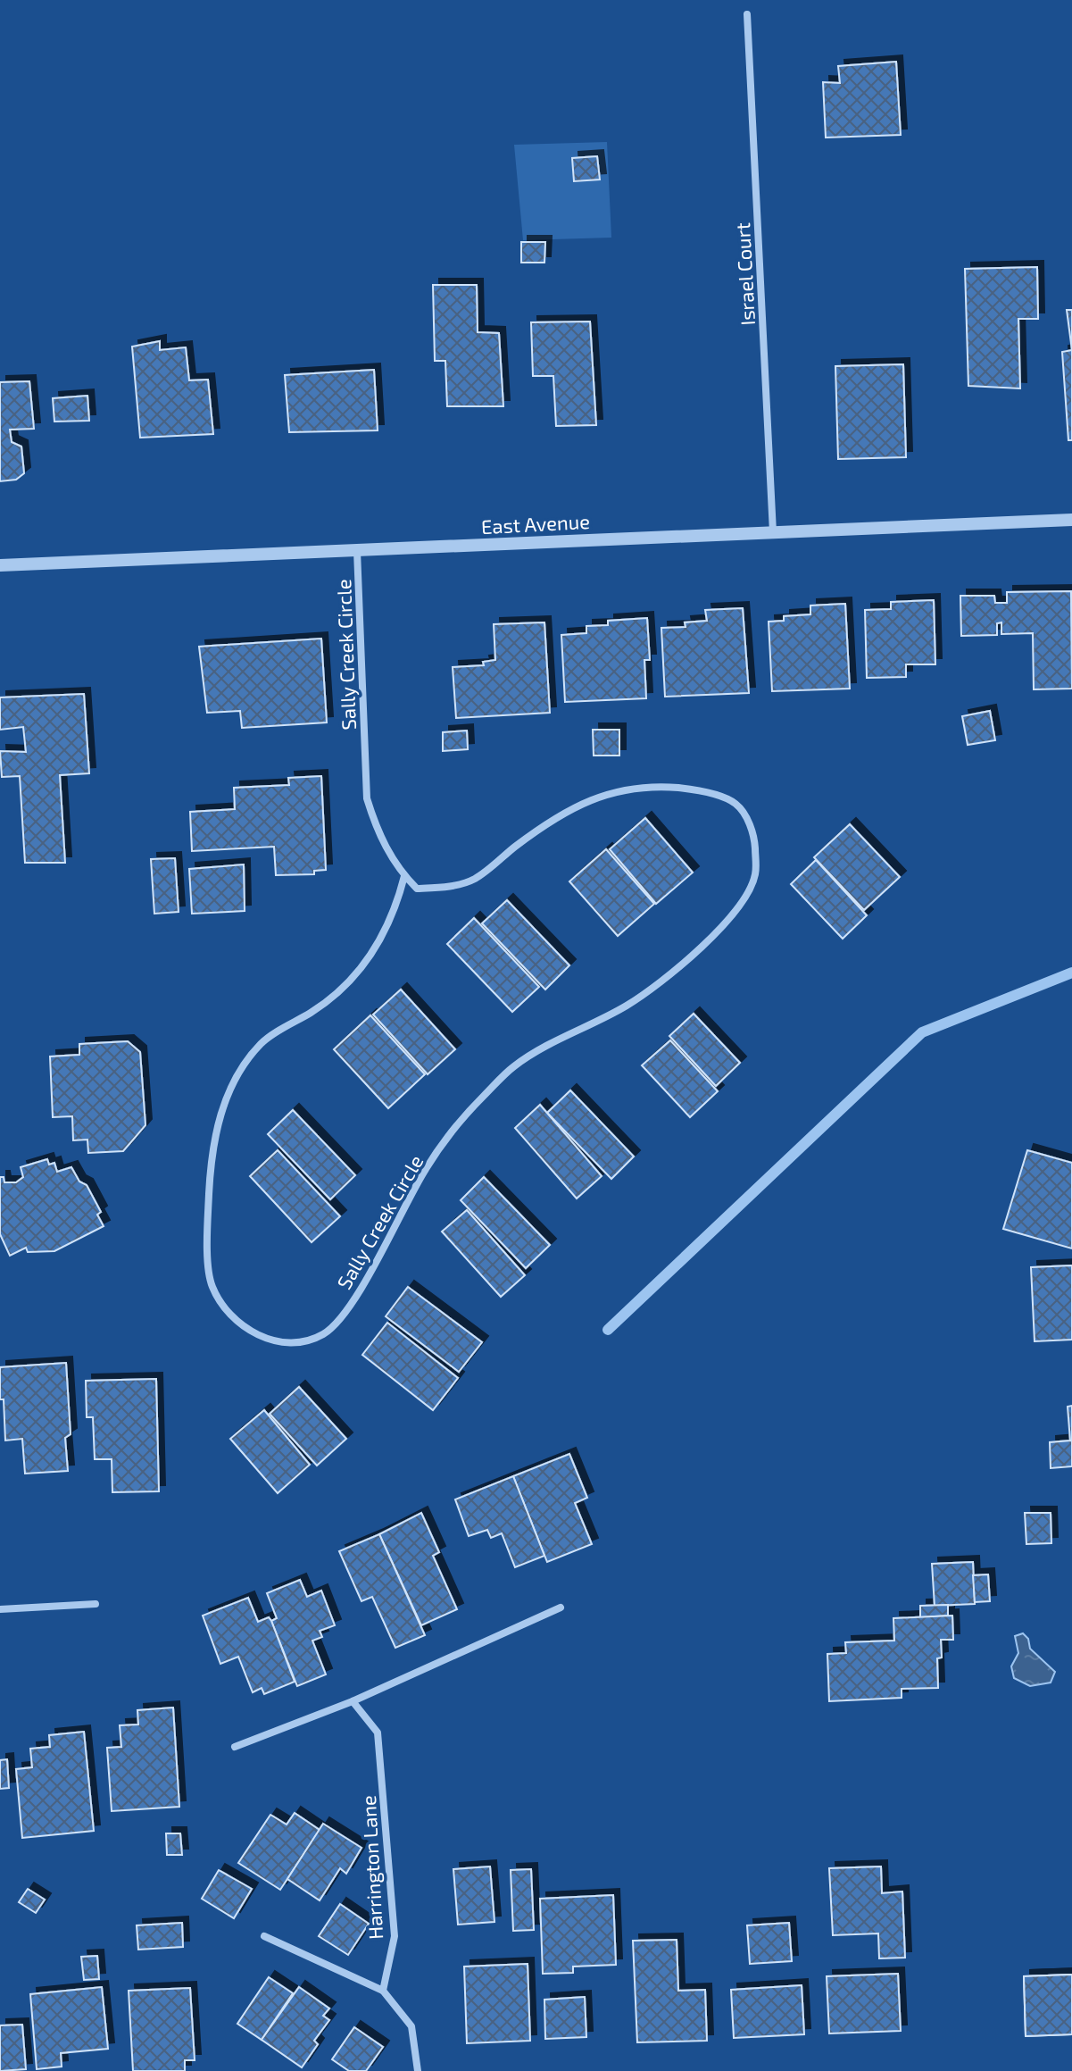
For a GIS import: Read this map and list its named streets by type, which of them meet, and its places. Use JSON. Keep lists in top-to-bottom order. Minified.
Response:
{"streets":{"street":["Israel Court","East Avenue","Sally Creek Circle","Harrington Lane"]},"crossings":[["Israel Court","East Avenue"],["East Avenue","Sally Creek Circle"]]}
